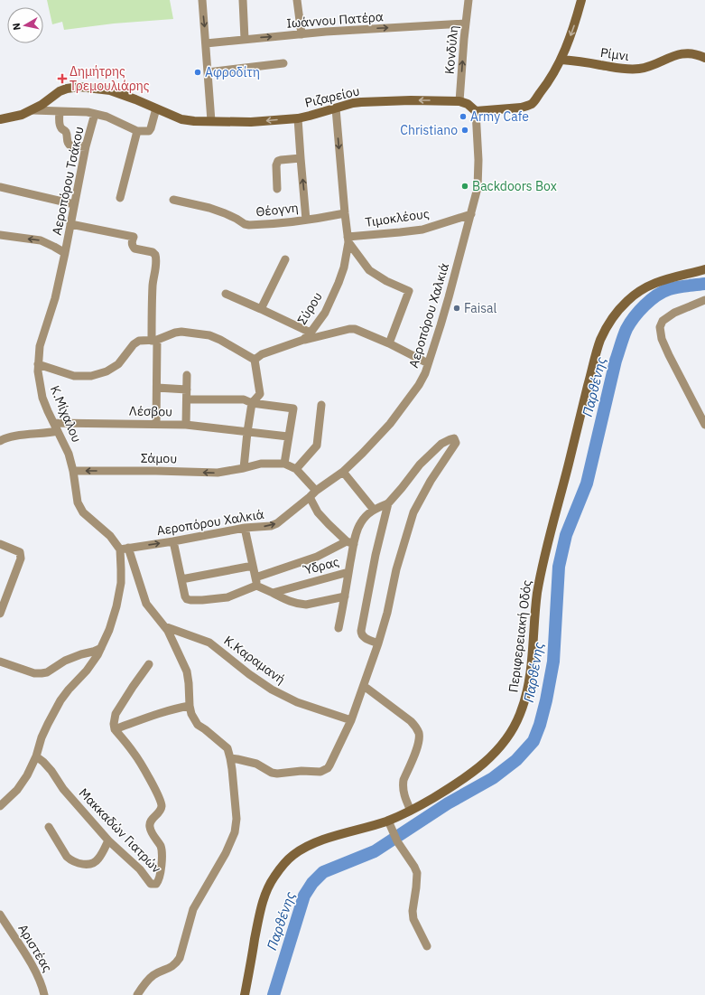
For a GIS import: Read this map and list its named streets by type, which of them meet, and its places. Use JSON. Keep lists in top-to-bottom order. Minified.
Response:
{"streets":{"main road":["Ρίμνι","Ριζαρείου","Περιφερειακή Οδός"],"street":["Ιωάννου Πατέρα","Κονδύλη","Αεροπόρου Τσάκου","Θέογνη","Τιμοκλέους","Σύρου","Αεροπόρου Χαλκιά","Λέσβου","Κ.Μίχαλου","Σάμου","Ύδρας","Κ.Καραμανή","Μακκαδών Γιατρών","Αριστέας"]},"crossings":[["Ιωάννου Πατέρα","Κονδύλη"],["Κονδύλη","Ριζαρείου"],["Αεροπόρου Τσάκου","Κ.Μίχαλου"],["Τιμοκλέους","Σύρου"],["Τιμοκλέους","Αεροπόρου Χαλκιά"],["Αεροπόρου Χαλκιά","Κ.Μίχαλου"],["Λέσβου","Κ.Μίχαλου"],["Κ.Μίχαλου","Σάμου"]],"one_way":["Ιωάννου Πατέρα","Κονδύλη","Ριζαρείου","Σάμου"],"water":["Παρθένης"],"places":{"other":["Αφροδίτη","Army Cafe","Christiano","Backdoors Box","Faisal"],"health":["Δημήτρης Τρεμουλιάρης"]},"north":"left"}
